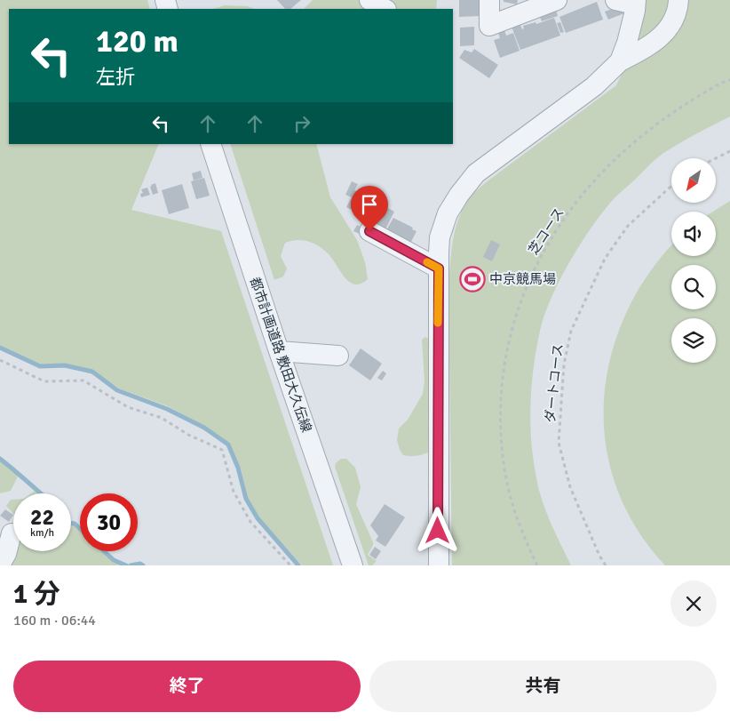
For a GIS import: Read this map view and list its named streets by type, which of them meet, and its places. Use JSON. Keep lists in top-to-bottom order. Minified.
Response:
{"streets":{"street":["都市計画道路 敷田大久伝線"],"path":["芝コース","ダートコース"]},"places":{"sports":["中京競馬場"]},"north":"bottom left","page":{"turn":["120 m","左折"],"speed":"22 km/h","limit":"30","heading":["1 分","160 m · 06:44"],"buttons":["終了","共有"]}}
